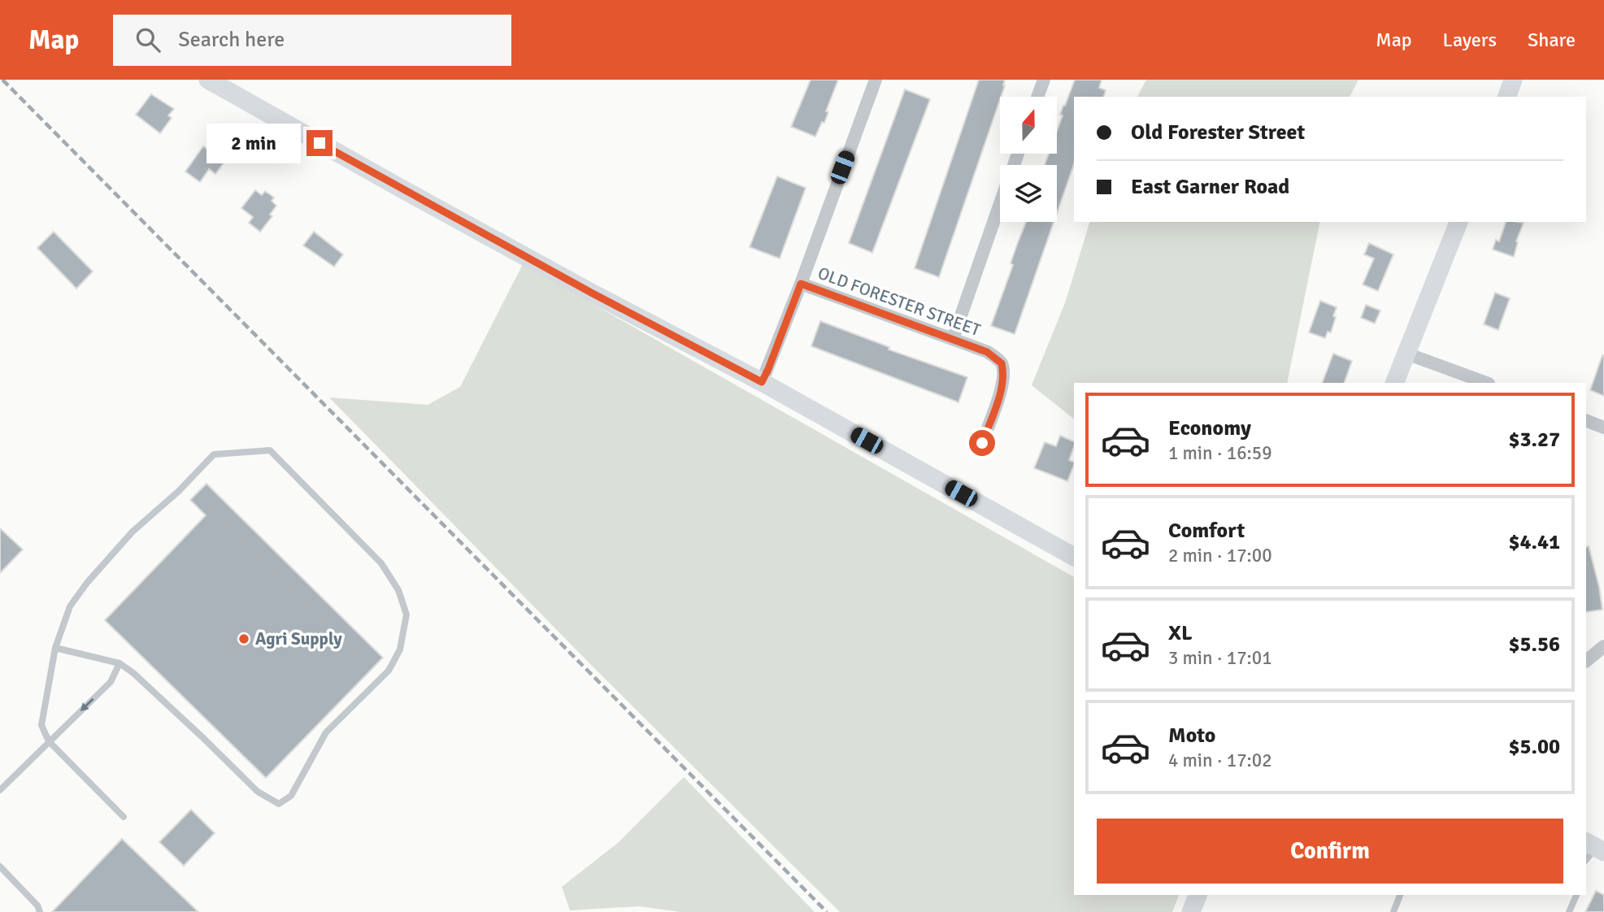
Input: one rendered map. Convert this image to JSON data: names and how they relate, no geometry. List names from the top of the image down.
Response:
{
  "streets": {
    "street": ["OLD FORESTER STREET"]
  },
  "places": ["Agri Supply"],
  "north": "top",
  "page": {
    "header": "Map",
    "search": "Search here",
    "nav": ["Map", "Layers", "Share"],
    "banner": ["Old Forester Street", "East Garner Road"],
    "bubble": "2 min",
    "list": [
      {
        "name": "Economy",
        "note": "1 min · 16:59",
        "value": "$3.27"
      },
      {
        "name": "Comfort",
        "note": "2 min · 17:00",
        "value": "$4.41"
      },
      {
        "name": "XL",
        "note": "3 min · 17:01",
        "value": "$5.56"
      },
      {
        "name": "Moto",
        "note": "4 min · 17:02",
        "value": "$5.00"
      }
    ],
    "buttons": "Confirm"
  }
}
